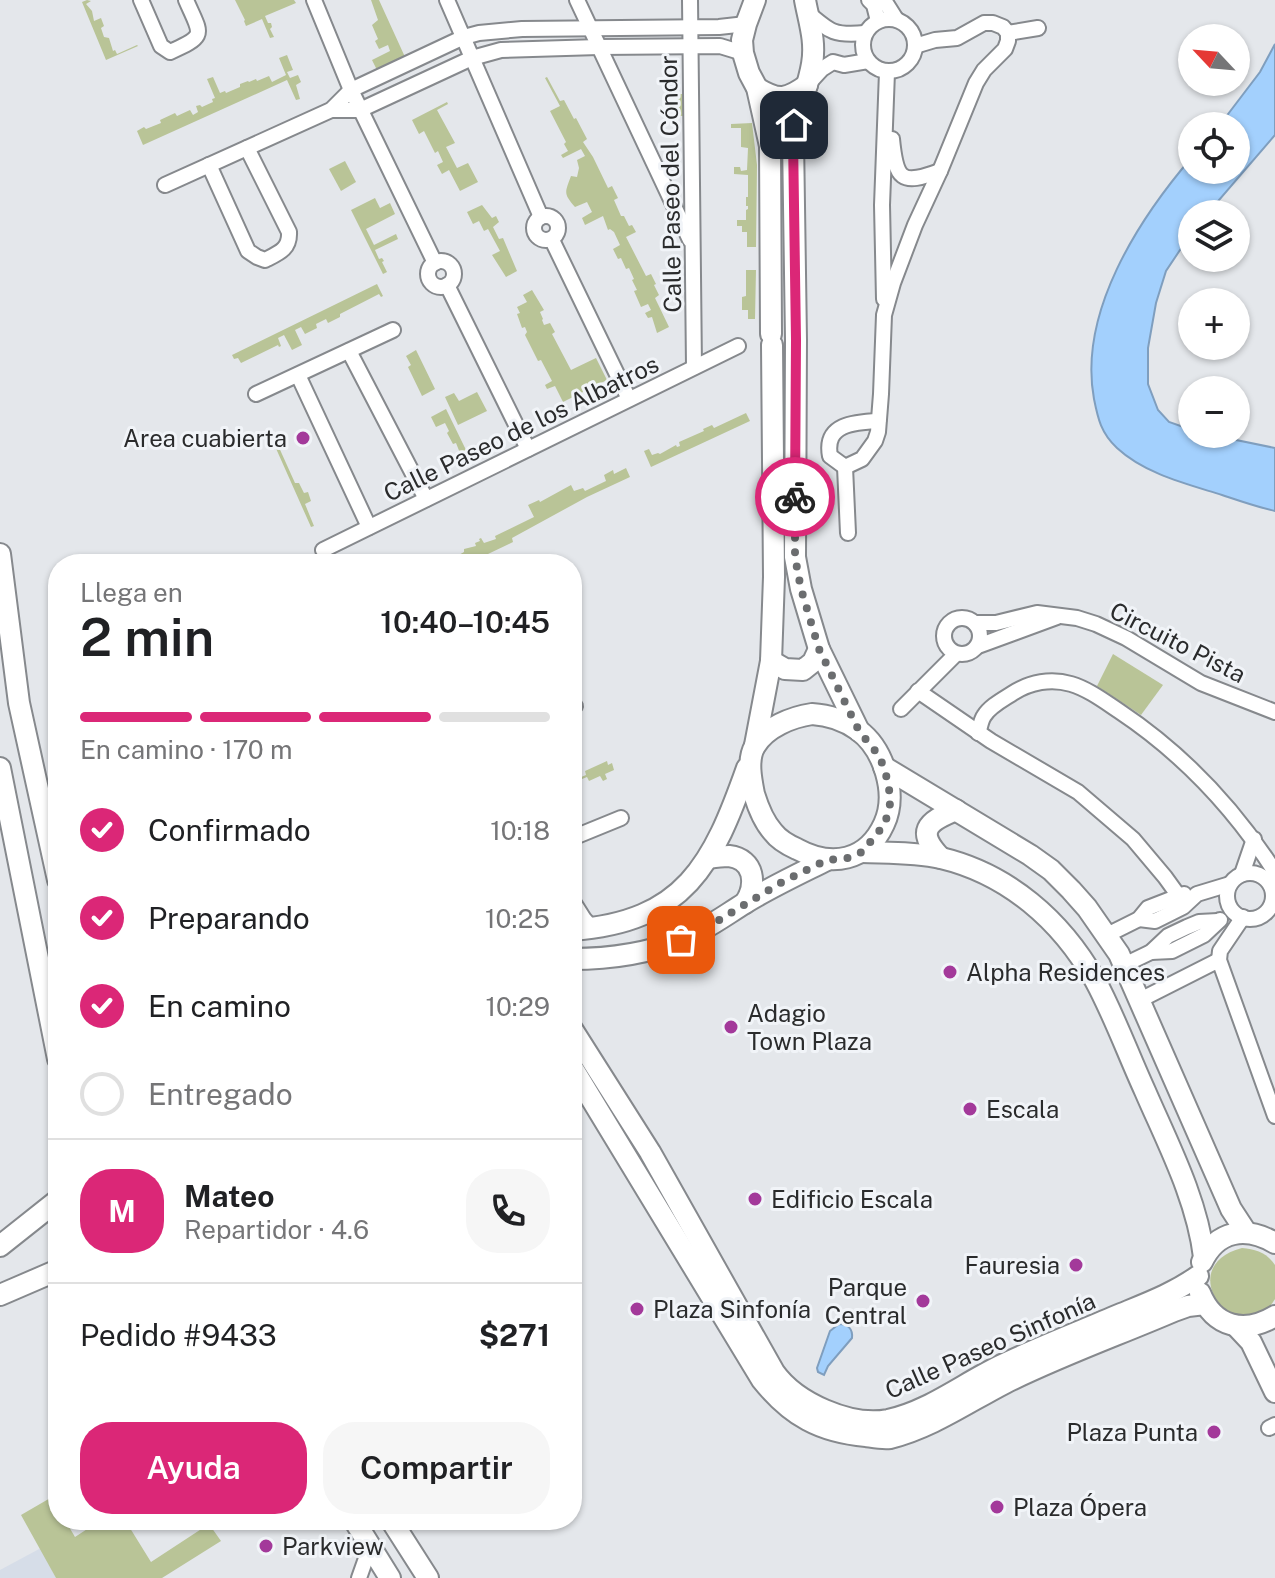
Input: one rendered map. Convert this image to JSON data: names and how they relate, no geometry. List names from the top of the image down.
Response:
{
  "streets": {
    "main road": ["Calle Paseo Sinfonía"],
    "street": ["Calle Paseo del Cóndor", "Calle Paseo de los Albatros", "Circuito Pista"]
  },
  "crossings": [
    ["Calle Paseo del Cóndor", "Calle Paseo de los Albatros"]
  ],
  "places": [
    "Area cuabierta",
    "Alpha Residences",
    "Adagio Town Plaza",
    "Escala",
    "Edificio Escala",
    "Fauresia",
    "Parque Central",
    "Plaza Sinfonía",
    "Plaza Punta",
    "Plaza Ópera",
    "Parkview"
  ],
  "north": "top left",
  "page": {
    "map_buttons": ["+", "−"],
    "heading": ["2 min", "Llega en", "10:40–10:45"],
    "panel": [
      "Mateo",
      "Repartidor · 4.6",
      "Pedido #9433",
      "$271"
    ],
    "bar": "En camino · 170 m",
    "list": [
      ["Confirmado", "10:18"],
      ["Preparando", "10:25"],
      ["En camino", "10:29"],
      "Entregado"
    ],
    "round": "M",
    "buttons": ["Ayuda", "Compartir"]
  }
}
